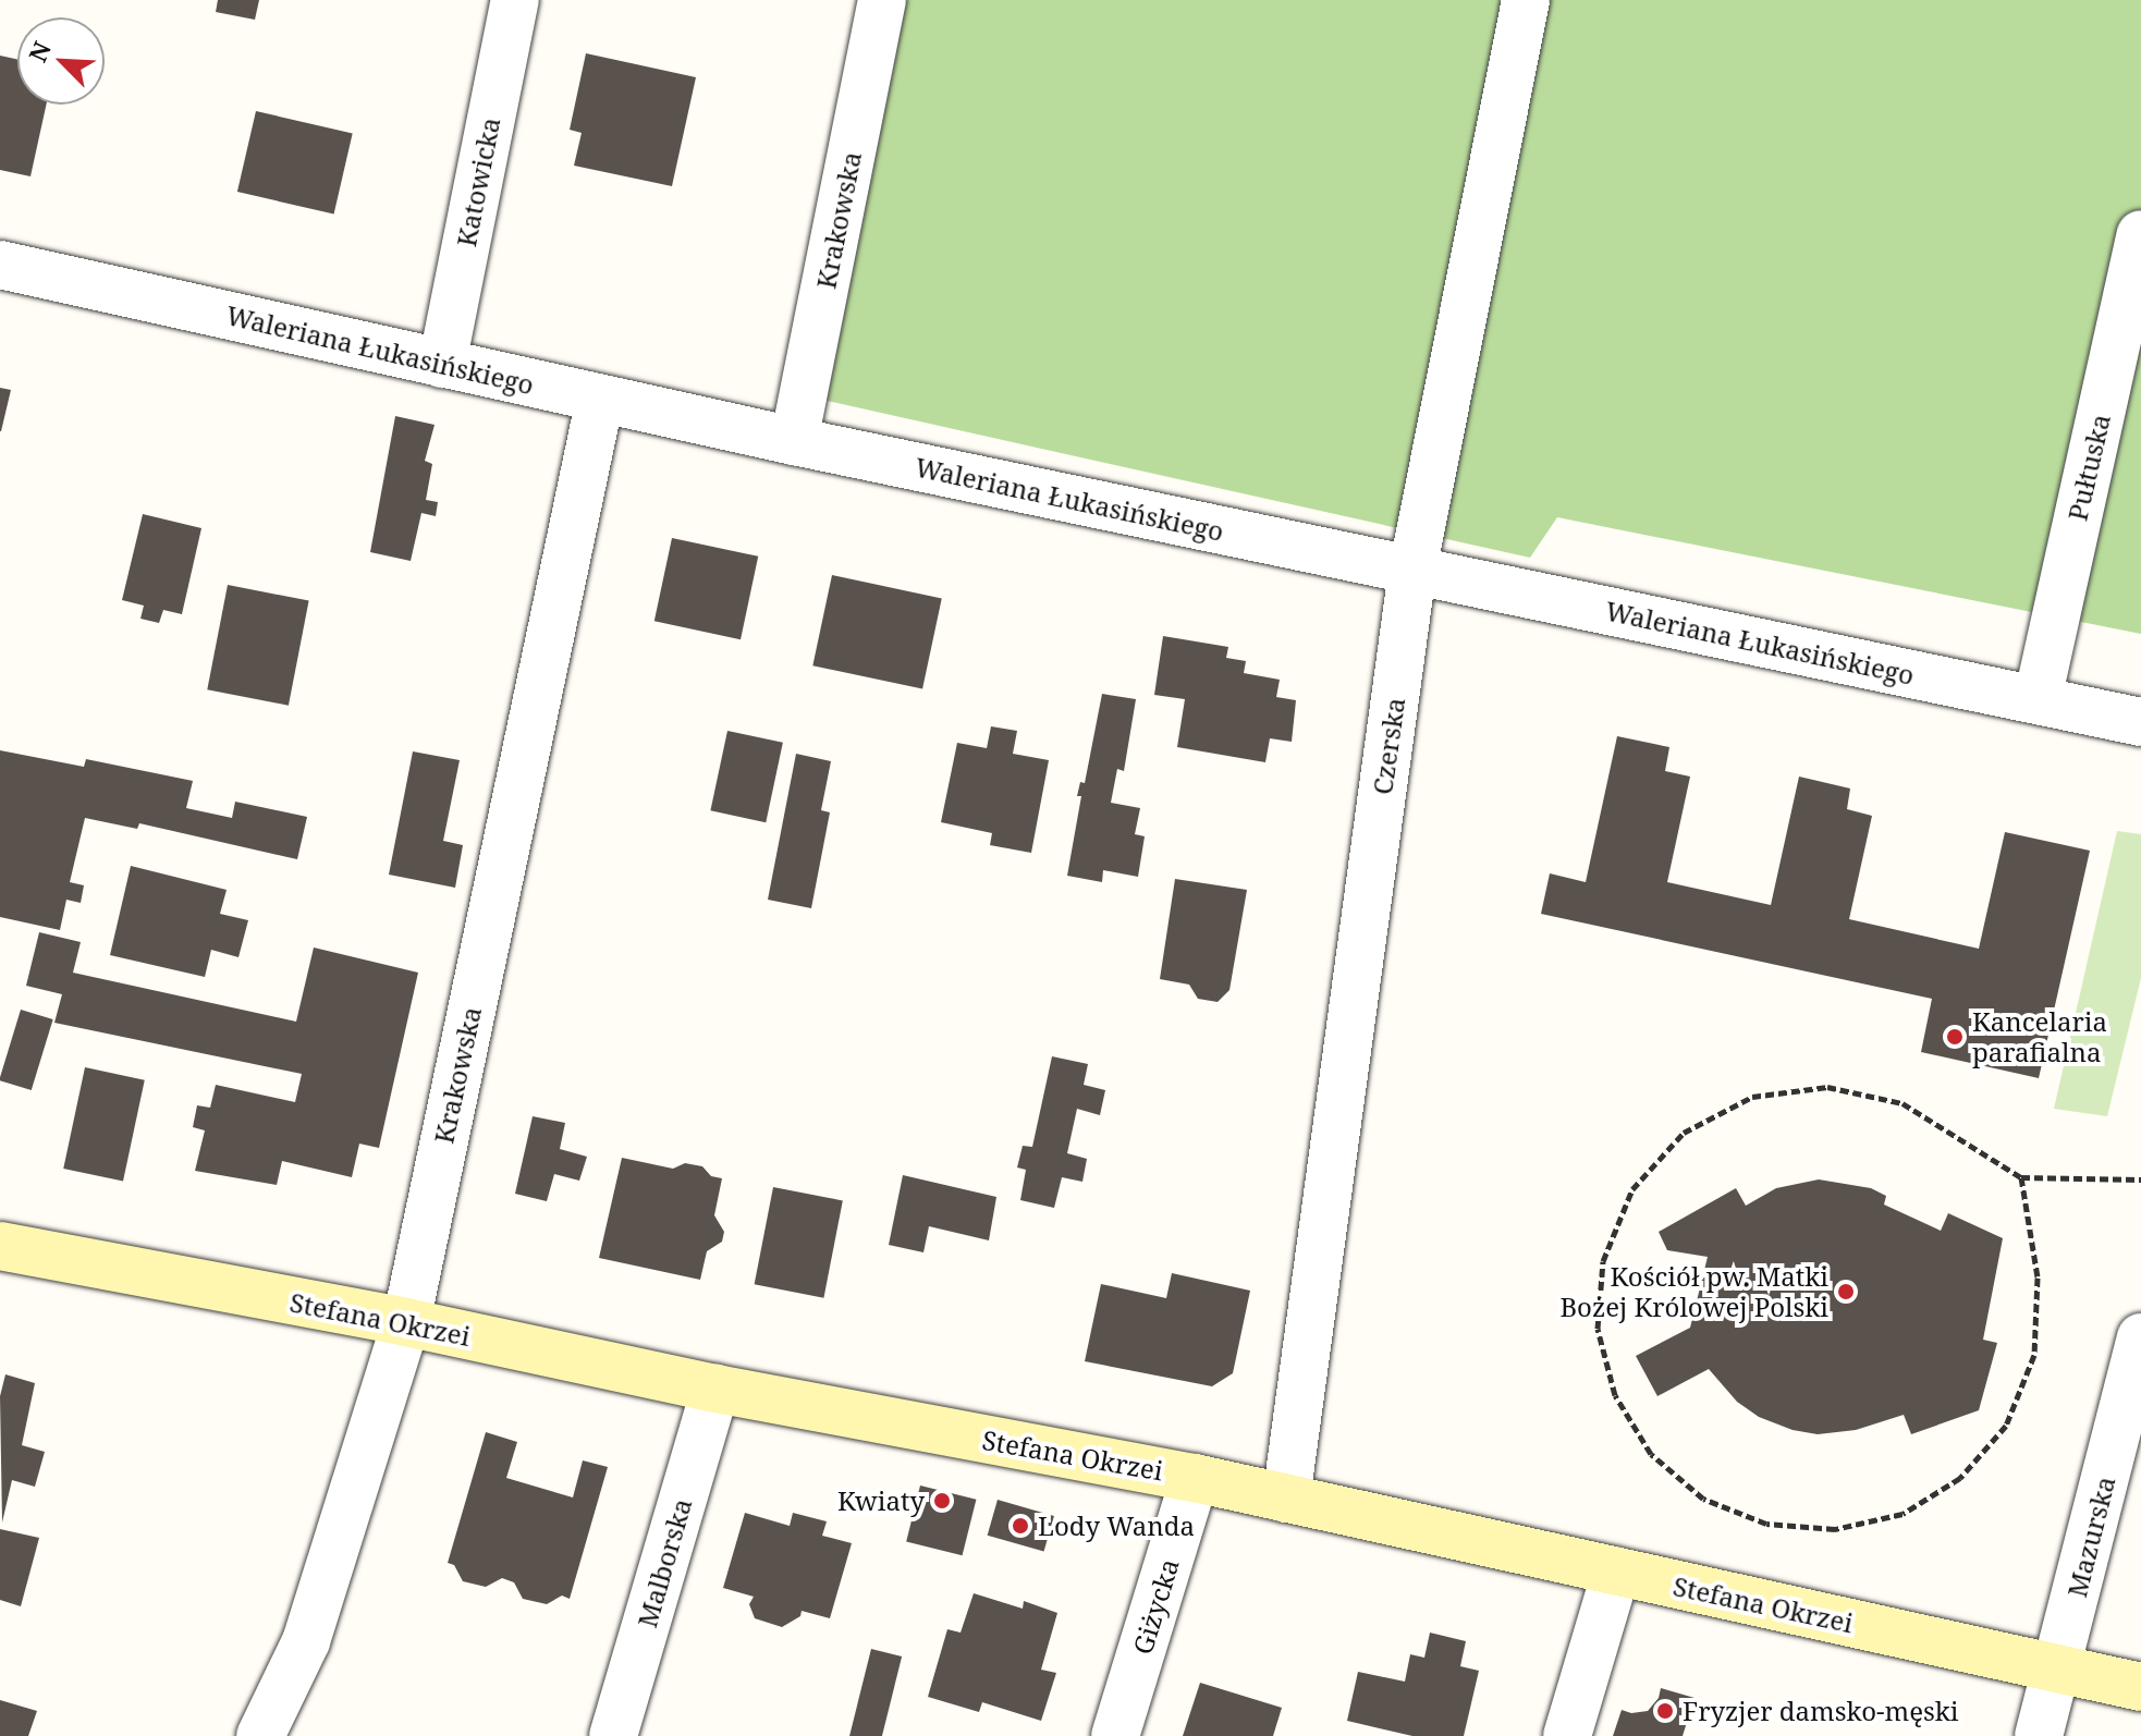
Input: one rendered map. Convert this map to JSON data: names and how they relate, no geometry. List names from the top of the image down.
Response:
{
  "streets": {
    "street": [
      "Katowicka",
      "Krakowska",
      "Waleriana Łukasińskiego",
      "Pułtuska",
      "Czerska",
      "Stefana Okrzei",
      "Mazurska",
      "Malborska",
      "Giżycka"
    ]
  },
  "crossings": [
    ["Katowicka", "Waleriana Łukasińskiego"],
    ["Krakowska", "Waleriana Łukasińskiego"],
    ["Krakowska", "Stefana Okrzei"],
    ["Waleriana Łukasińskiego", "Pułtuska"],
    ["Waleriana Łukasińskiego", "Czerska"],
    ["Czerska", "Stefana Okrzei"],
    ["Stefana Okrzei", "Mazurska"],
    ["Stefana Okrzei", "Malborska"],
    ["Stefana Okrzei", "Giżycka"]
  ],
  "places": [
    "Kancelaria parafialna",
    "Kościół pw. Matki Bożej Królowej Polski",
    "Kwiaty",
    "Lody Wanda",
    "Fryzjer damsko-męski"
  ],
  "north": "top left"
}
